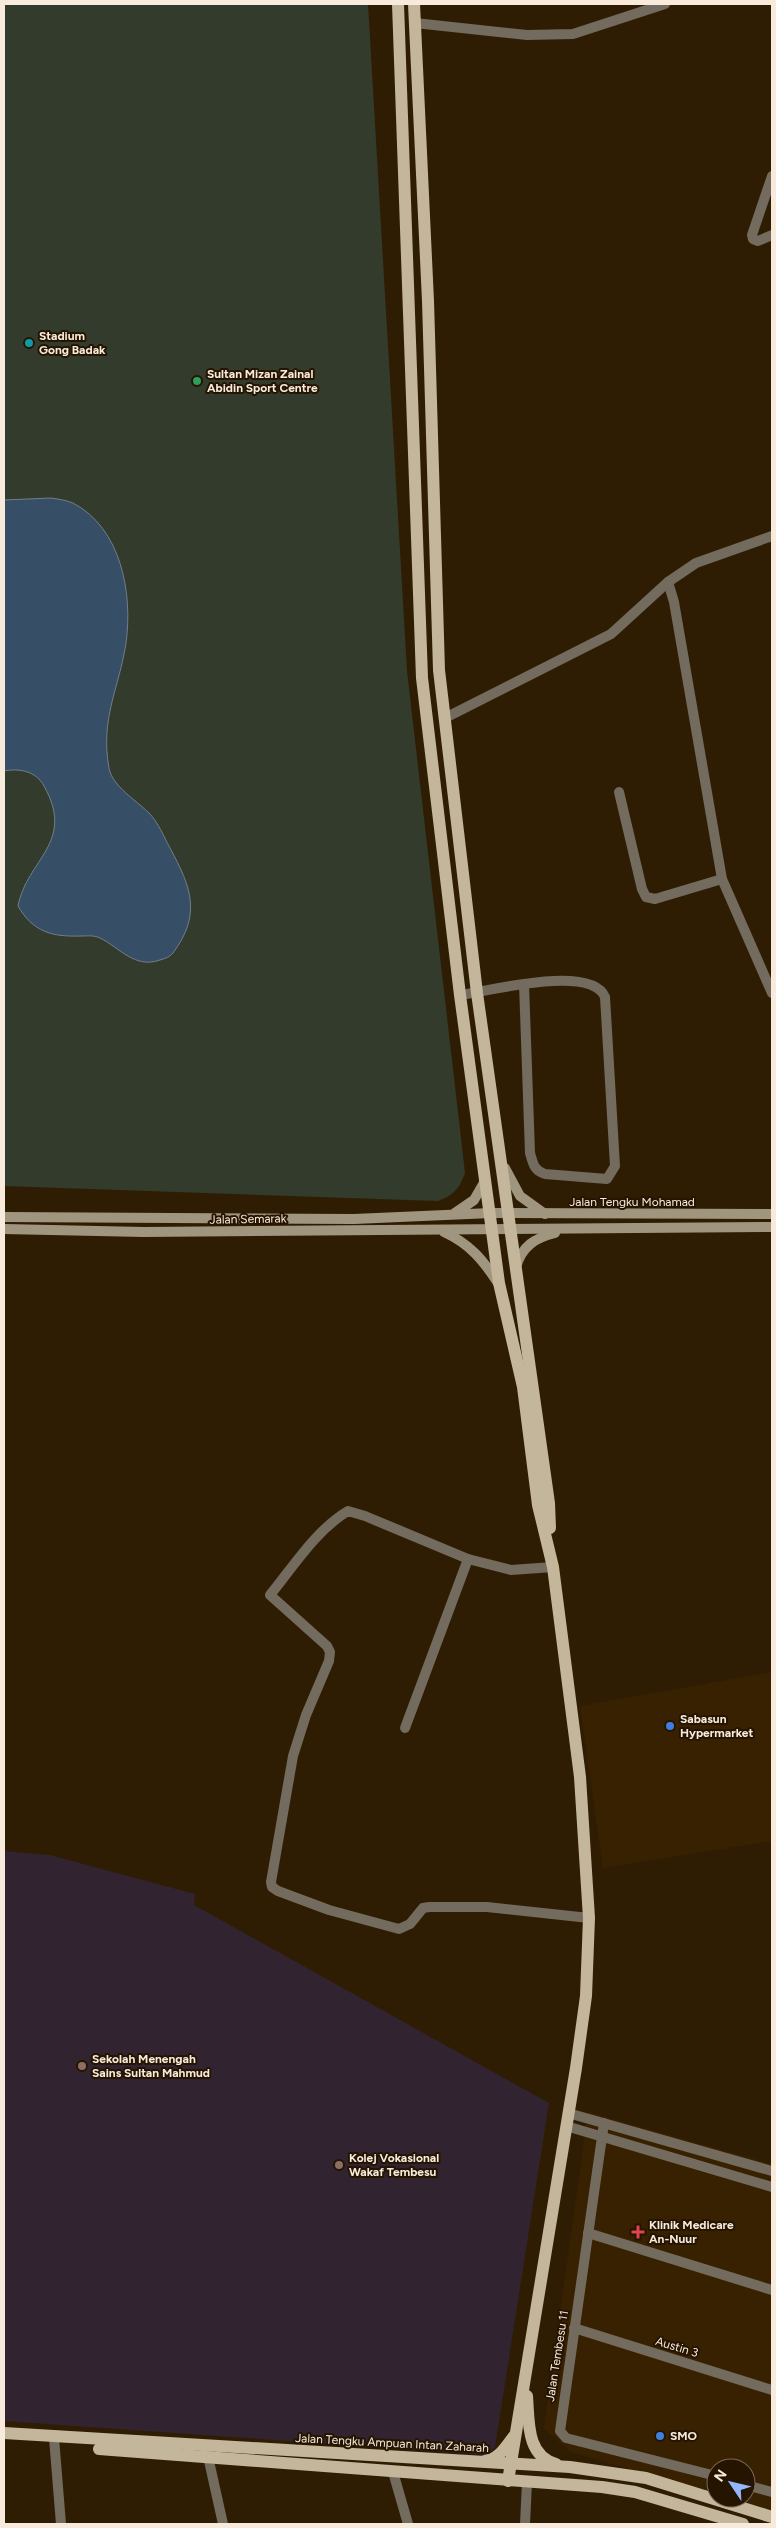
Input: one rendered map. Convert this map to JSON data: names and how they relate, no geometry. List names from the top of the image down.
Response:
{
  "streets": {
    "main road": ["Jalan Tengku Mohamad", "Jalan Semarak", "Jalan Tengku Ampuan Intan Zaharah"],
    "street": ["Austin 3", "Jalan Tembesu 11"]
  },
  "crossings": [
    ["Jalan Tengku Mohamad", "Jalan Semarak"],
    ["Austin 3", "Jalan Tembesu 11"]
  ],
  "places": {
    "other": [
      "Stadium Gong Badak",
      "Sultan Mizan Zainal Abidin Sport Centre",
      "Sabasun Hypermarket",
      "Sekolah Menengah Sains Sultan Mahmud",
      "Kolej Vokasional Wakaf Tembesu",
      "SMO"
    ],
    "health": ["Klinik Medicare An-Nuur"]
  },
  "north": "top left"
}
